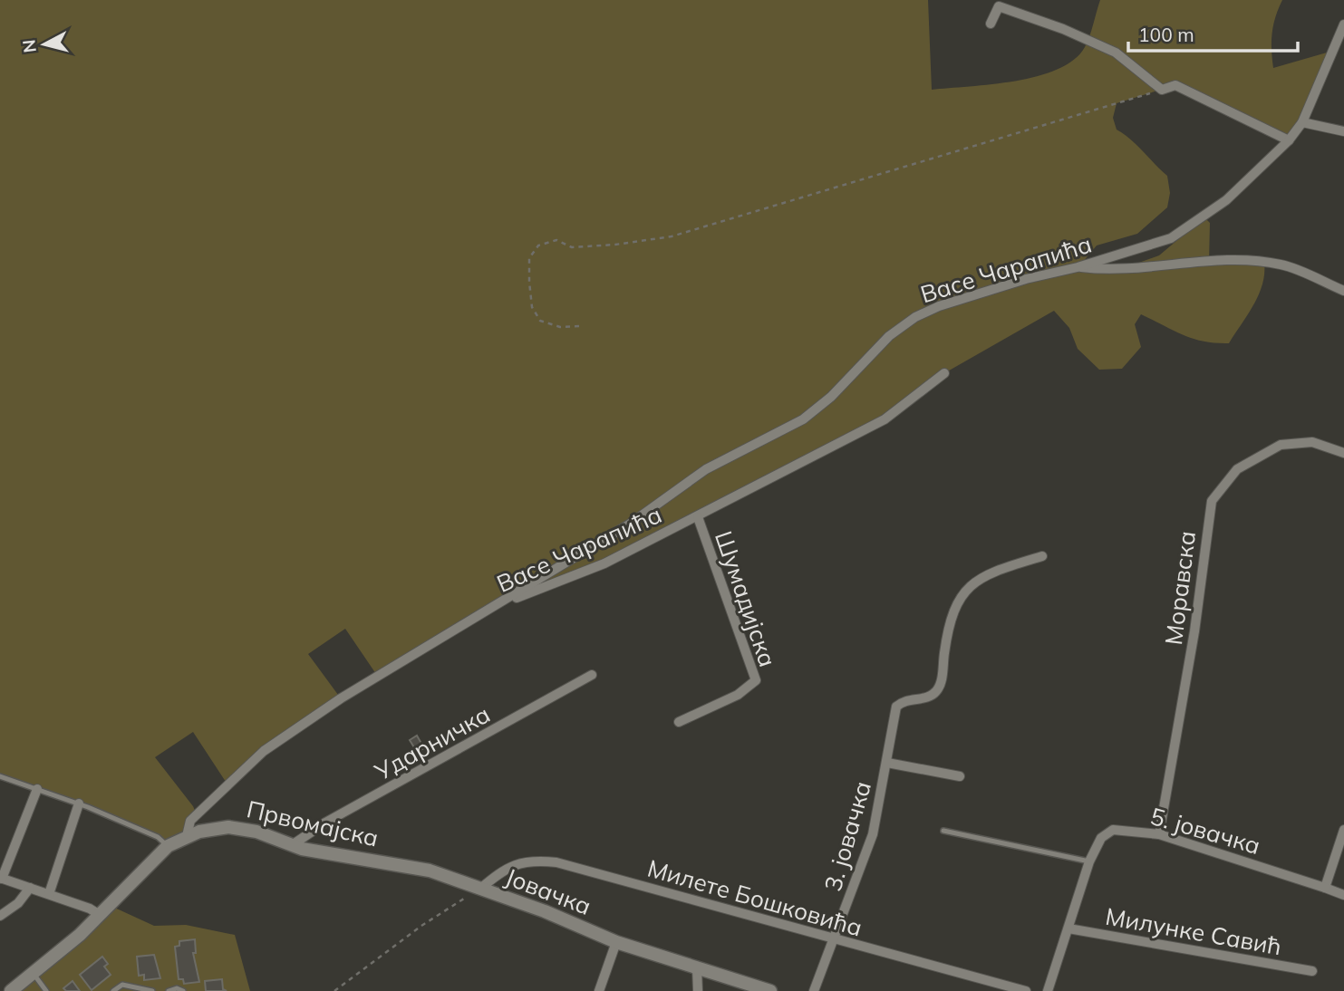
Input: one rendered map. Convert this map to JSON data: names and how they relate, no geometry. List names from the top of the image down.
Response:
{
  "streets": {
    "main road": ["Првомајска", "Јовачка"],
    "street": [
      "Васе Чарапића",
      "Моравска",
      "Шумадијска",
      "Ударничка",
      "5. јовачка",
      "3. јовачка",
      "Милете Бошковића",
      "Милунке Савић"
    ]
  },
  "crossings": [
    ["Васе Чарапића", "Шумадијска"],
    ["Моравска", "5. јовачка"],
    ["Ударничка", "Првомајска"],
    ["Првомајска", "Јовачка"],
    ["Првомајска", "Милете Бошковића"],
    ["5. јовачка", "Милунке Савић"],
    ["3. јовачка", "Милете Бошковића"],
    ["Јовачка", "Милете Бошковића"]
  ],
  "scale_bar": "100 m",
  "north": "left"
}
